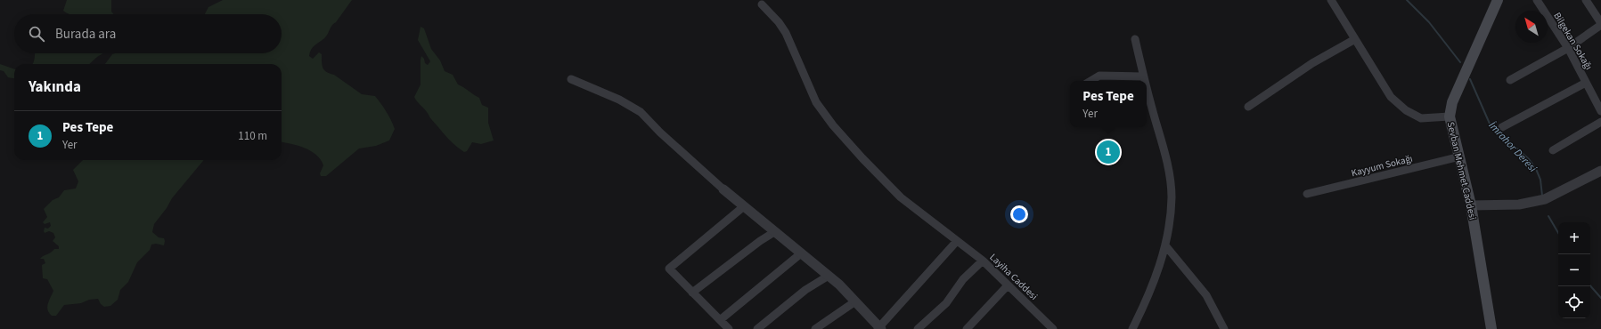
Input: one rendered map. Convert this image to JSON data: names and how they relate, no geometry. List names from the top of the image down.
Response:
{
  "streets": {
    "main road": ["Sevban Mehmet Caddesi"],
    "street": ["Bilgekan Sokağı", "Kayyum Sokağı", "Layiha Caddesi"]
  },
  "crossings": [
    ["Kayyum Sokağı", "Sevban Mehmet Caddesi"]
  ],
  "water": ["İmrahor Deresi"],
  "north": "top left",
  "page": {
    "search": "Burada ara",
    "heading": "Yakında",
    "popup": ["Pes Tepe", "Yer"],
    "list": [
      {
        "mark": "1",
        "name": "Pes Tepe",
        "note": "Yer",
        "value": "110 m"
      }
    ],
    "pins": "1",
    "map_buttons": ["+", "−"]
  }
}
